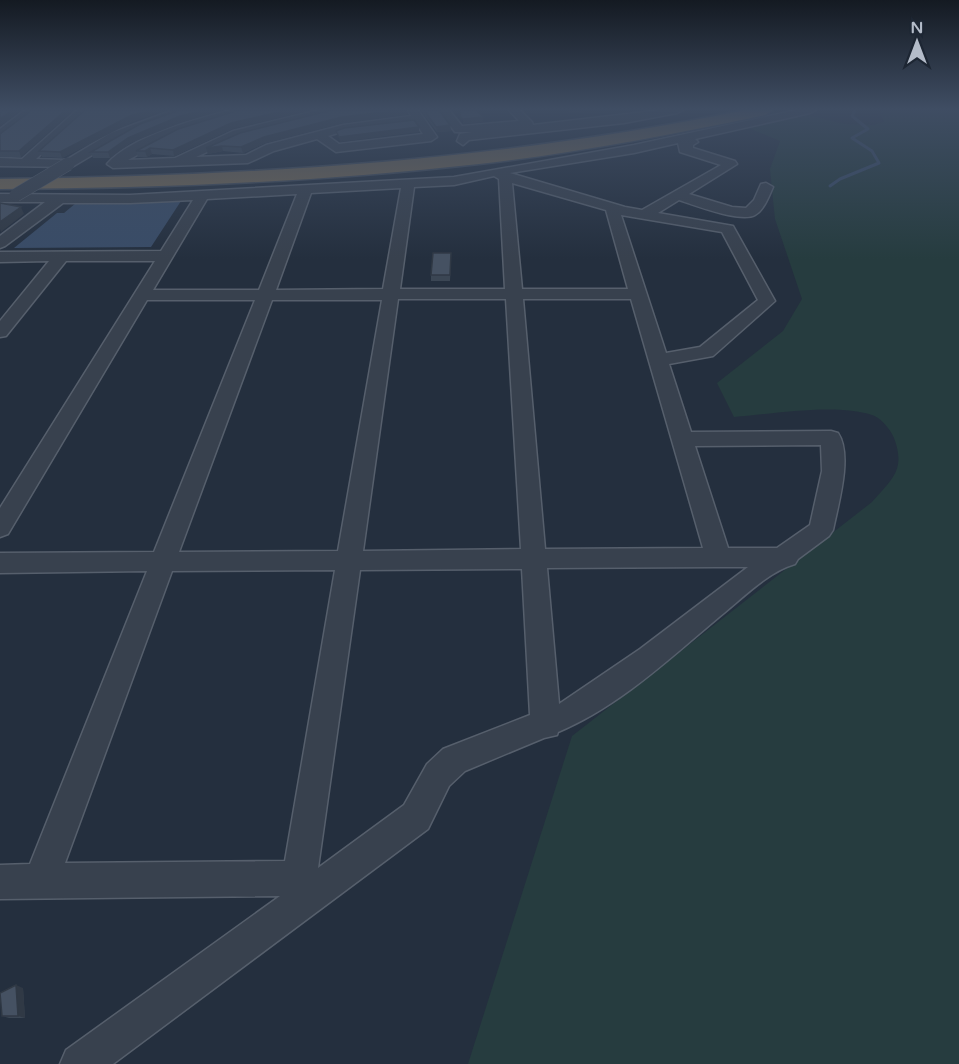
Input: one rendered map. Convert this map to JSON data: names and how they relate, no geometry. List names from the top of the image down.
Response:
{
  "north": "top"
}
